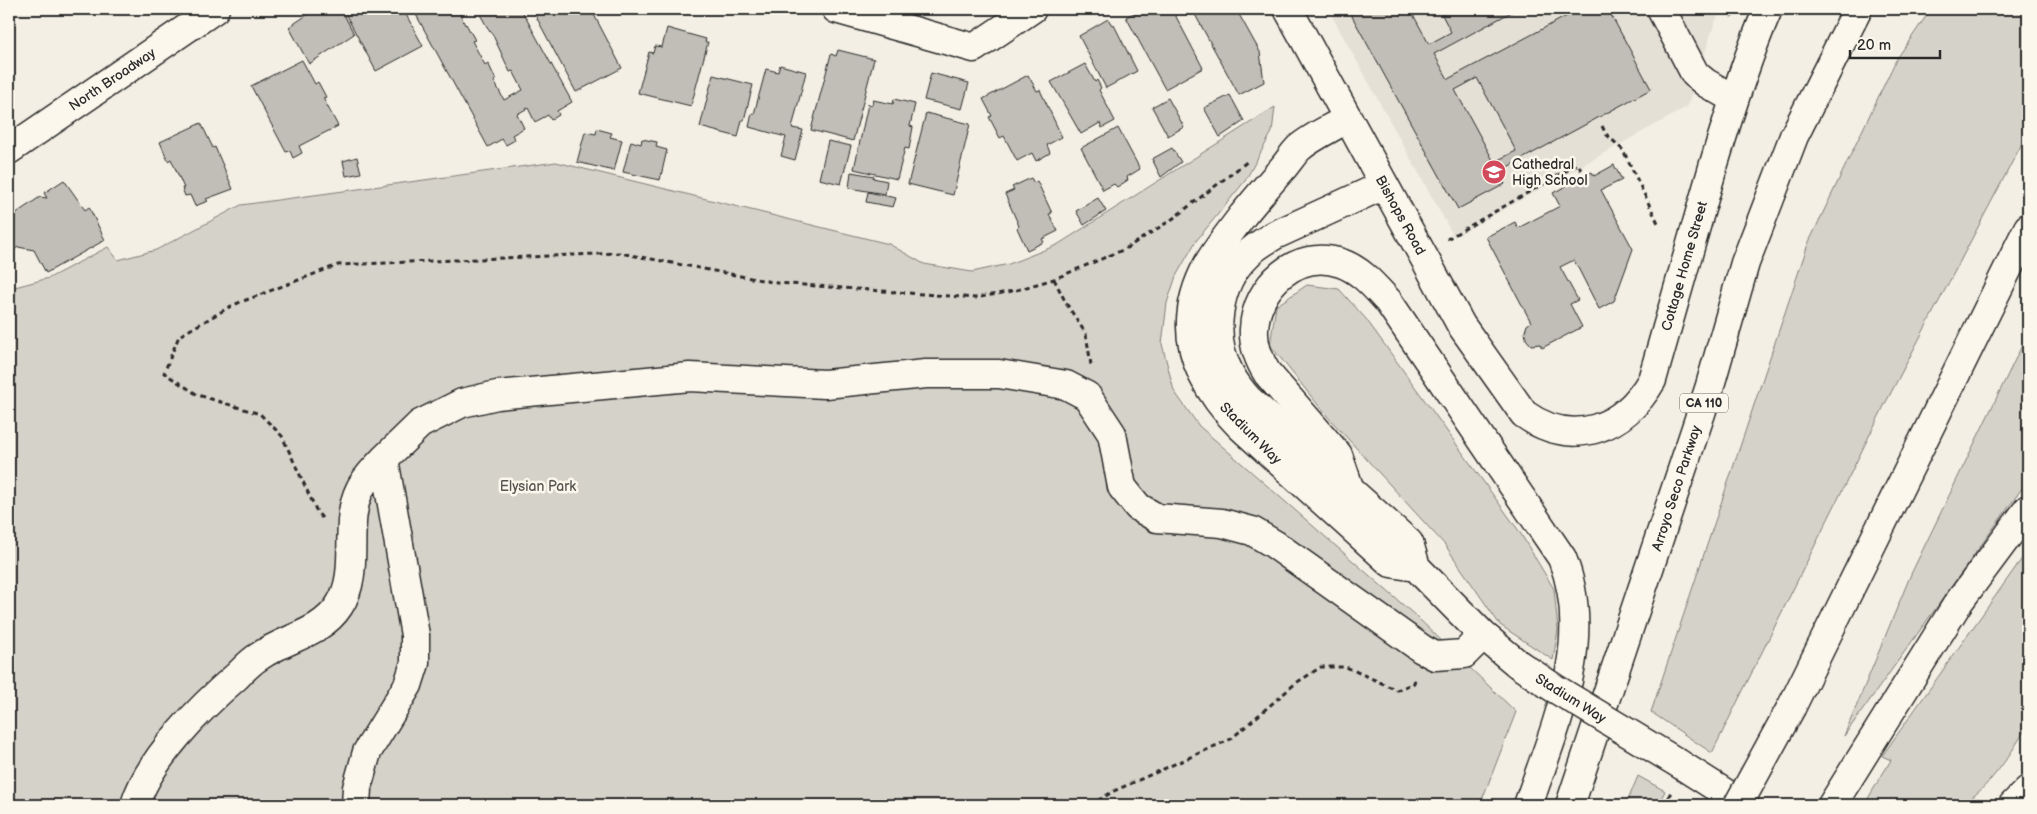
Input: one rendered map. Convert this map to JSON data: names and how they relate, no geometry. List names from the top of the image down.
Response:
{
  "streets": {
    "main road": [
      "North Broadway",
      "Bishops Road",
      "Cottage Home Street",
      "CA 110",
      "Stadium Way",
      "Arroyo Seco Parkway"
    ]
  },
  "crossings": [
    ["Bishops Road", "Cottage Home Street"],
    ["Bishops Road", "Stadium Way"]
  ],
  "parks": ["Elysian Park"],
  "places": {
    "school or university": ["Cathedral High School"]
  },
  "scale_bar": "20 m"
}
